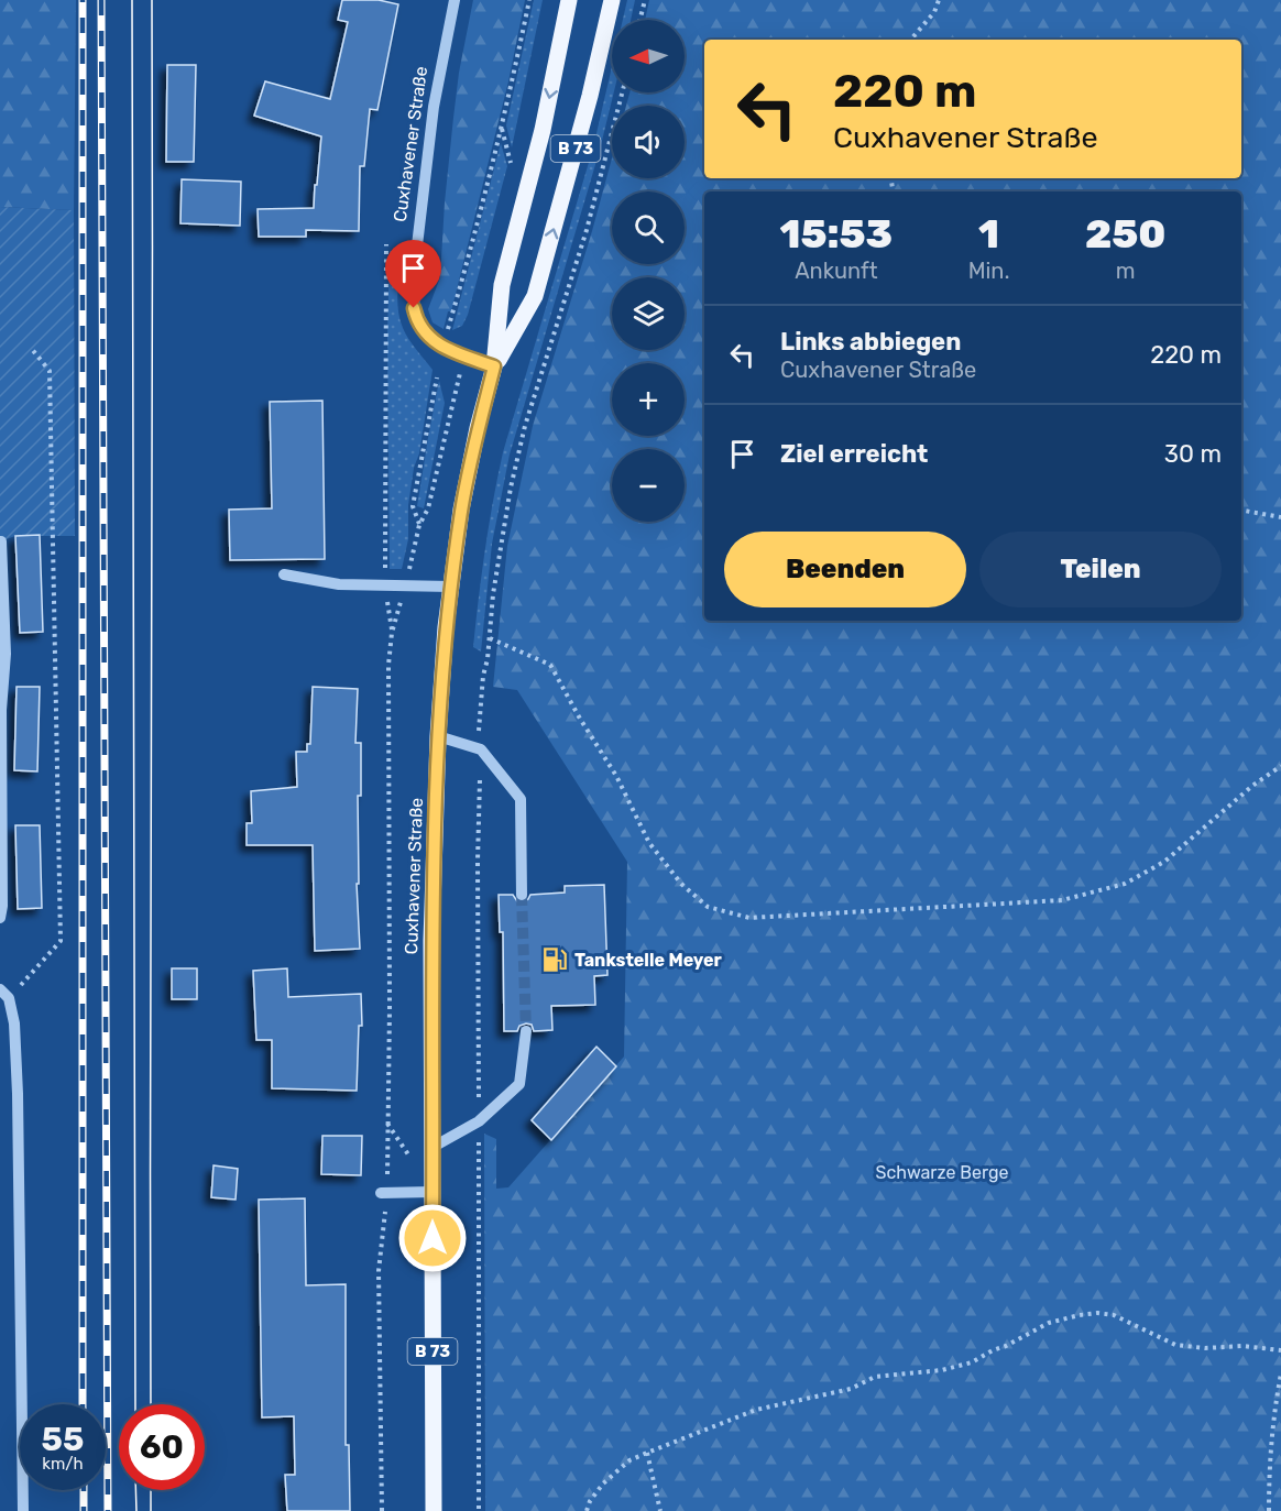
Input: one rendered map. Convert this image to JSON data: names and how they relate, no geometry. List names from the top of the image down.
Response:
{
  "streets": {
    "main road": ["Cuxhavener Straße", "B 73"]
  },
  "parks": ["Schwarze Berge"],
  "places": {
    "fuel station": ["Tankstelle Meyer"]
  },
  "north": "left",
  "page": {
    "map_buttons": ["+", "−"],
    "turn": ["220 m", "Cuxhavener Straße"],
    "eta": [
      "15:53",
      "Ankunft",
      "1",
      "Min.",
      "250",
      "m"
    ],
    "list": [
      {
        "name": "Links abbiegen",
        "note": "Cuxhavener Straße",
        "value": "220 m"
      },
      {
        "name": "Ziel erreicht",
        "value": "30 m"
      }
    ],
    "buttons": ["Beenden", "Teilen"],
    "speed": "55 km/h",
    "limit": "60"
  }
}
